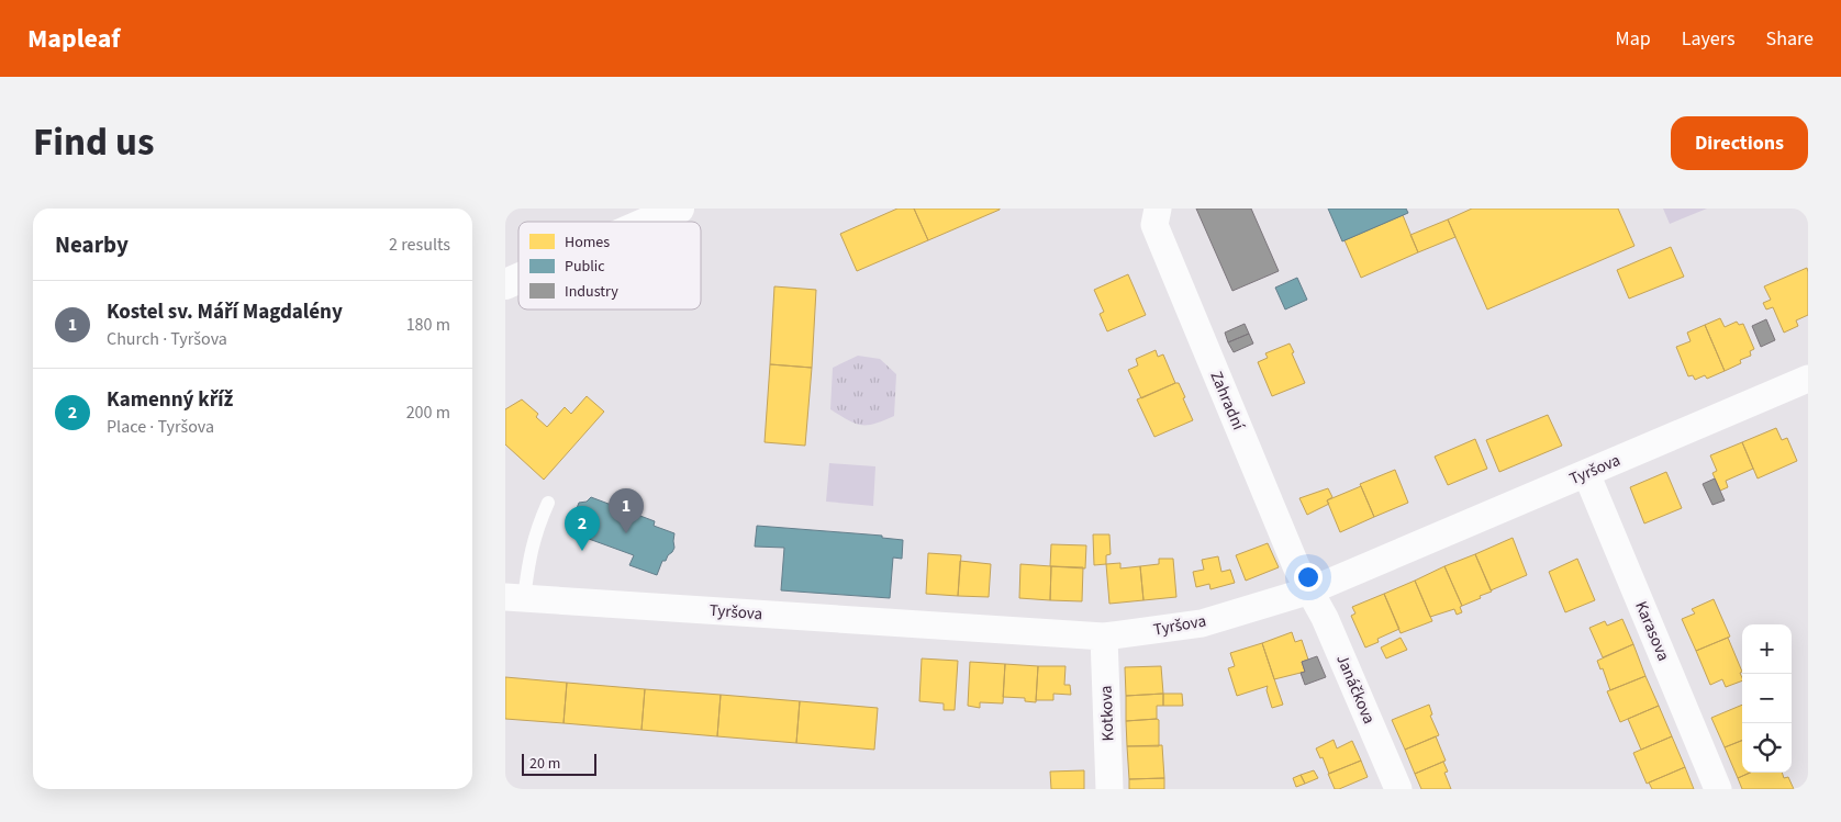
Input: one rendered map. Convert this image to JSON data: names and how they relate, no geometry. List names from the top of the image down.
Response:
{
  "streets": {
    "street": [
      "Zahradní",
      "Tyršova",
      "Karasova",
      "Janáčkova",
      "Kotkova"
    ]
  },
  "crossings": [
    ["Zahradní", "Tyršova"],
    ["Zahradní", "Janáčkova"],
    ["Tyršova", "Karasova"],
    ["Tyršova", "Janáčkova"],
    ["Tyršova", "Kotkova"]
  ],
  "legend": ["Homes", "Public", "Industry"],
  "scale_bar": "20 m",
  "page": {
    "header": "Mapleaf",
    "nav": ["Map", "Layers", "Share"],
    "title": "Find us",
    "buttons": "Directions",
    "heading": ["Nearby", "2 results"],
    "list": [
      {
        "mark": "1",
        "name": "Kostel sv. Máří Magdalény",
        "note": "Church · Tyršova",
        "value": "180 m"
      },
      {
        "mark": "2",
        "name": "Kamenný kříž",
        "note": "Place · Tyršova",
        "value": "200 m"
      }
    ],
    "pins": ["1", "2"],
    "map_buttons": ["+", "−"],
    "scale": "20 m"
  }
}
